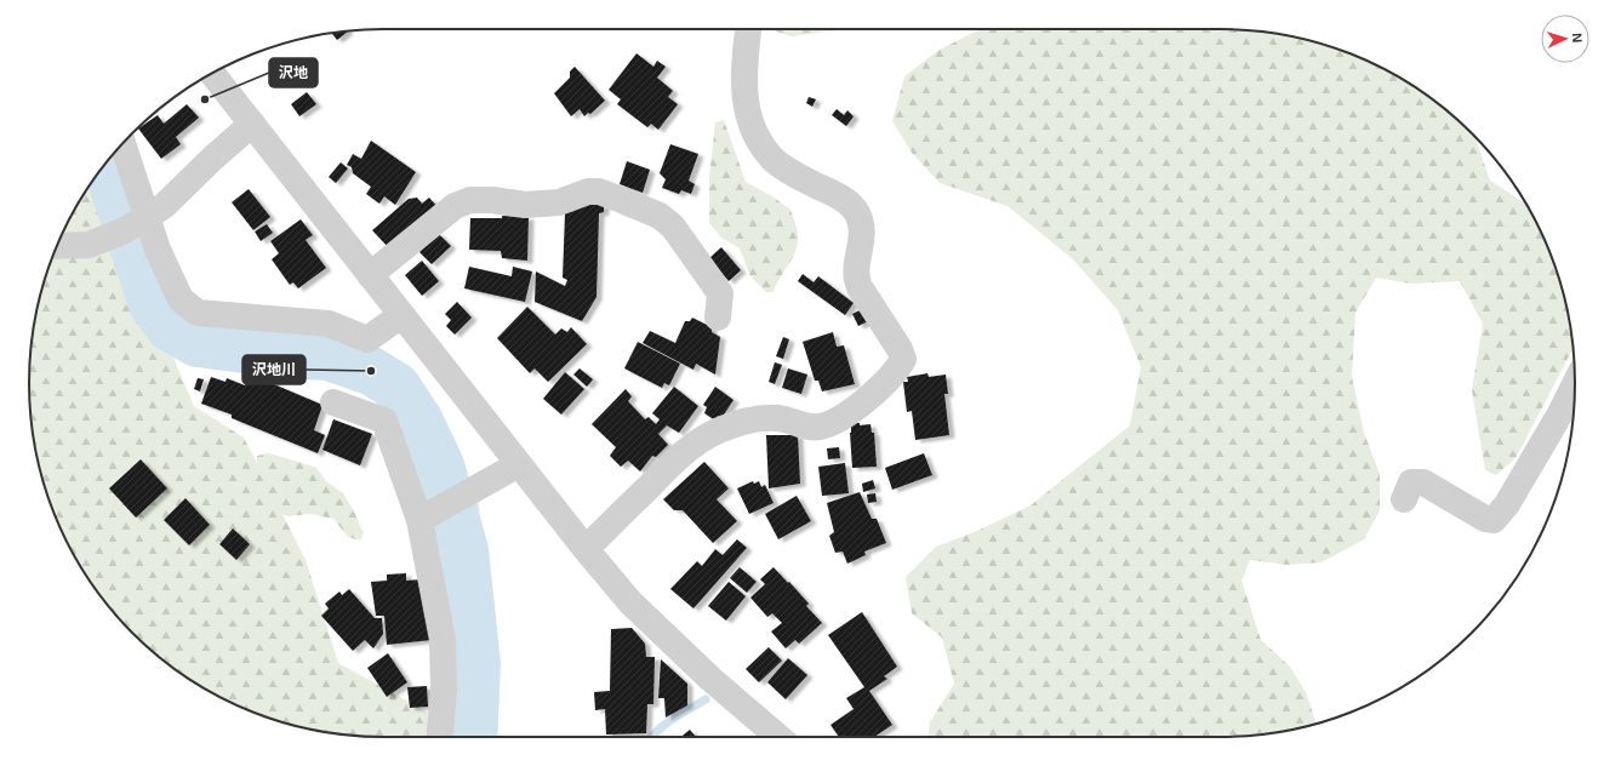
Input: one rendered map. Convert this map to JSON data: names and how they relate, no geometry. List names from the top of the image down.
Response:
{
  "places": ["沢地", "沢地川"],
  "north": "right"
}
